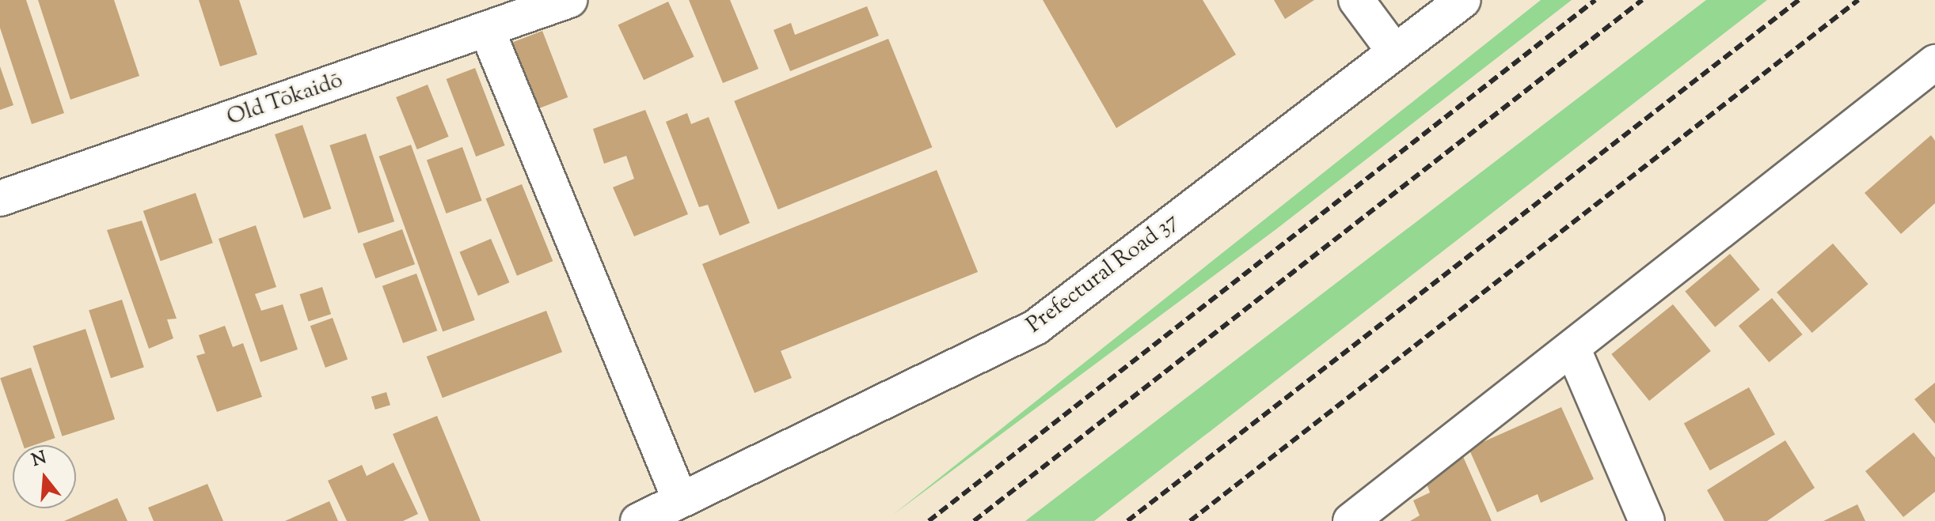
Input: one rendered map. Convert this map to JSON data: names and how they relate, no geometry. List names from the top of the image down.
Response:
{
  "streets": {
    "street": ["Old Tōkaidō", "Prefectural Road 37"]
  },
  "north": "top"
}
